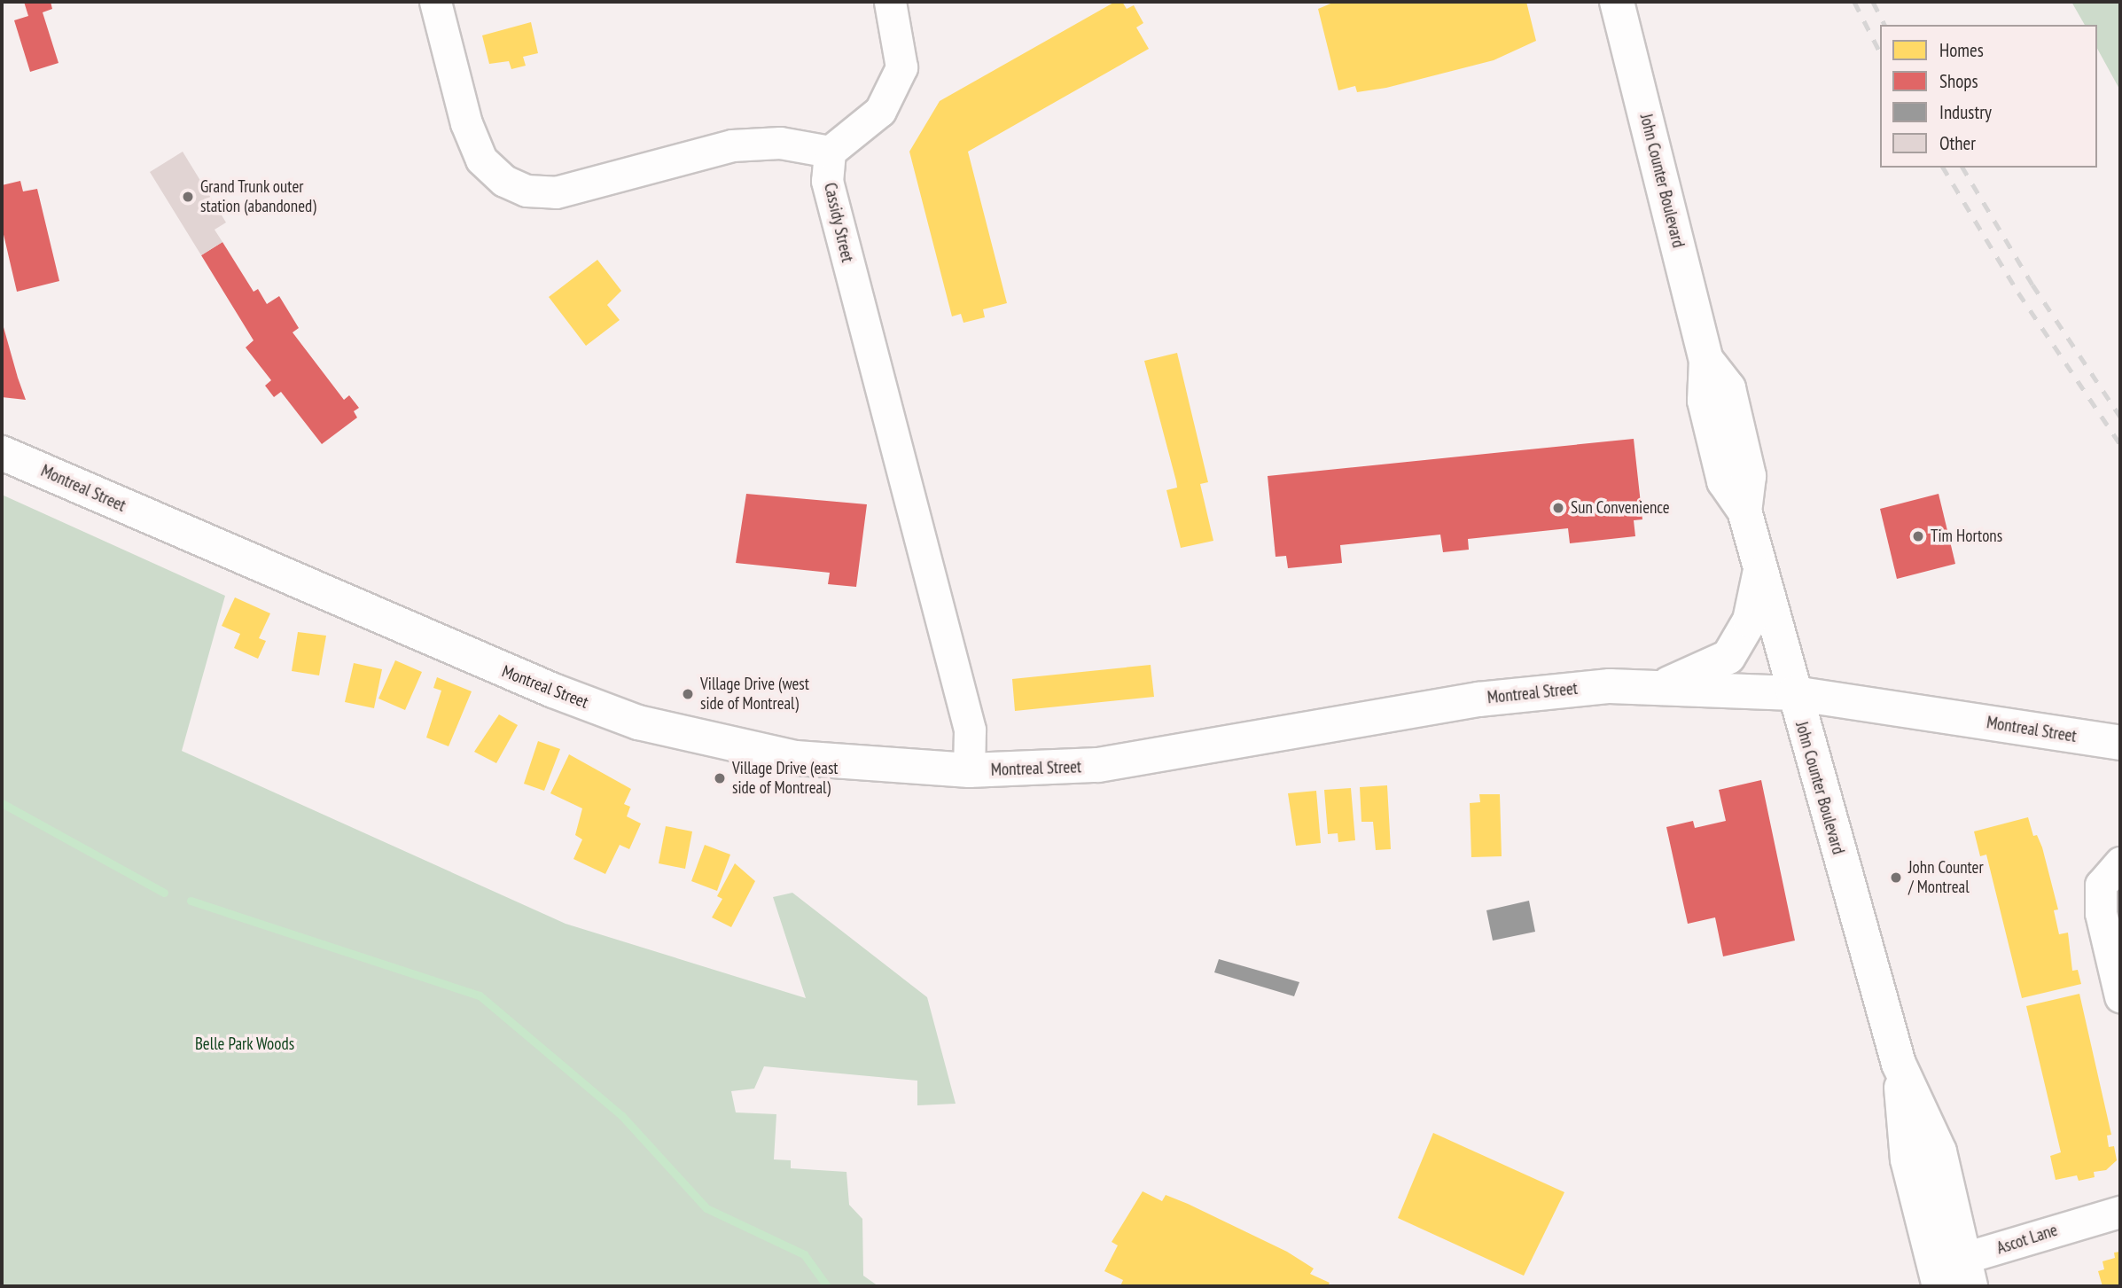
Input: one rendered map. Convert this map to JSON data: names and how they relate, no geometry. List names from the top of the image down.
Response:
{
  "streets": {
    "main road": ["John Counter Boulevard", "Montreal Street"],
    "street": ["Cassidy Street", "Ascot Lane"]
  },
  "crossings": [
    ["John Counter Boulevard", "Montreal Street"],
    ["John Counter Boulevard", "Ascot Lane"],
    ["Cassidy Street", "Montreal Street"]
  ],
  "parks": ["Belle Park Woods"],
  "places": [
    "Grand Trunk outer station (abandoned)",
    "Sun Convenience",
    "Tim Hortons",
    "Village Drive (west side of Montreal)",
    "Village Drive (east side of Montreal)",
    "John Counter / Montreal"
  ],
  "legend": [
    "Homes",
    "Shops",
    "Industry",
    "Other"
  ]
}
